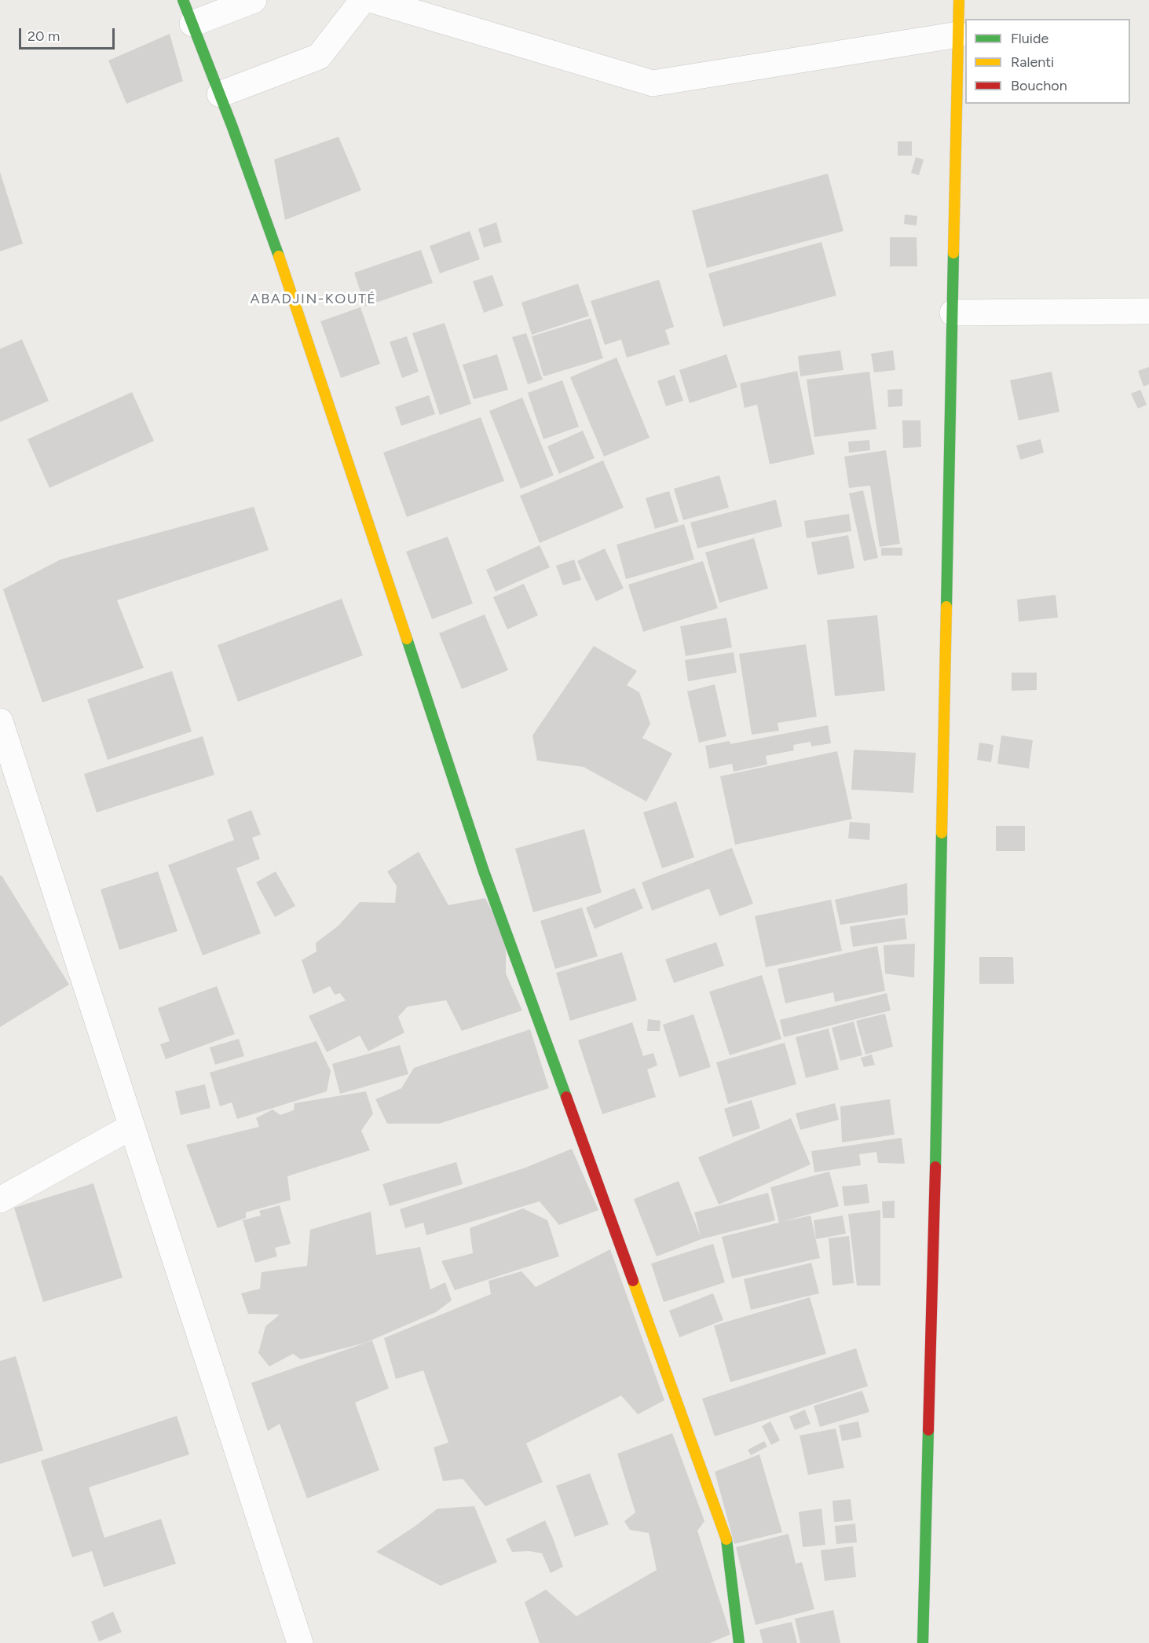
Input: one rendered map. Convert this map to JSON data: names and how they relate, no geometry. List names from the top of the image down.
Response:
{
  "districts": ["ABADJIN-KOUTÉ"],
  "legend": ["Fluide", "Ralenti", "Bouchon"],
  "scale_bar": "20 m"
}
